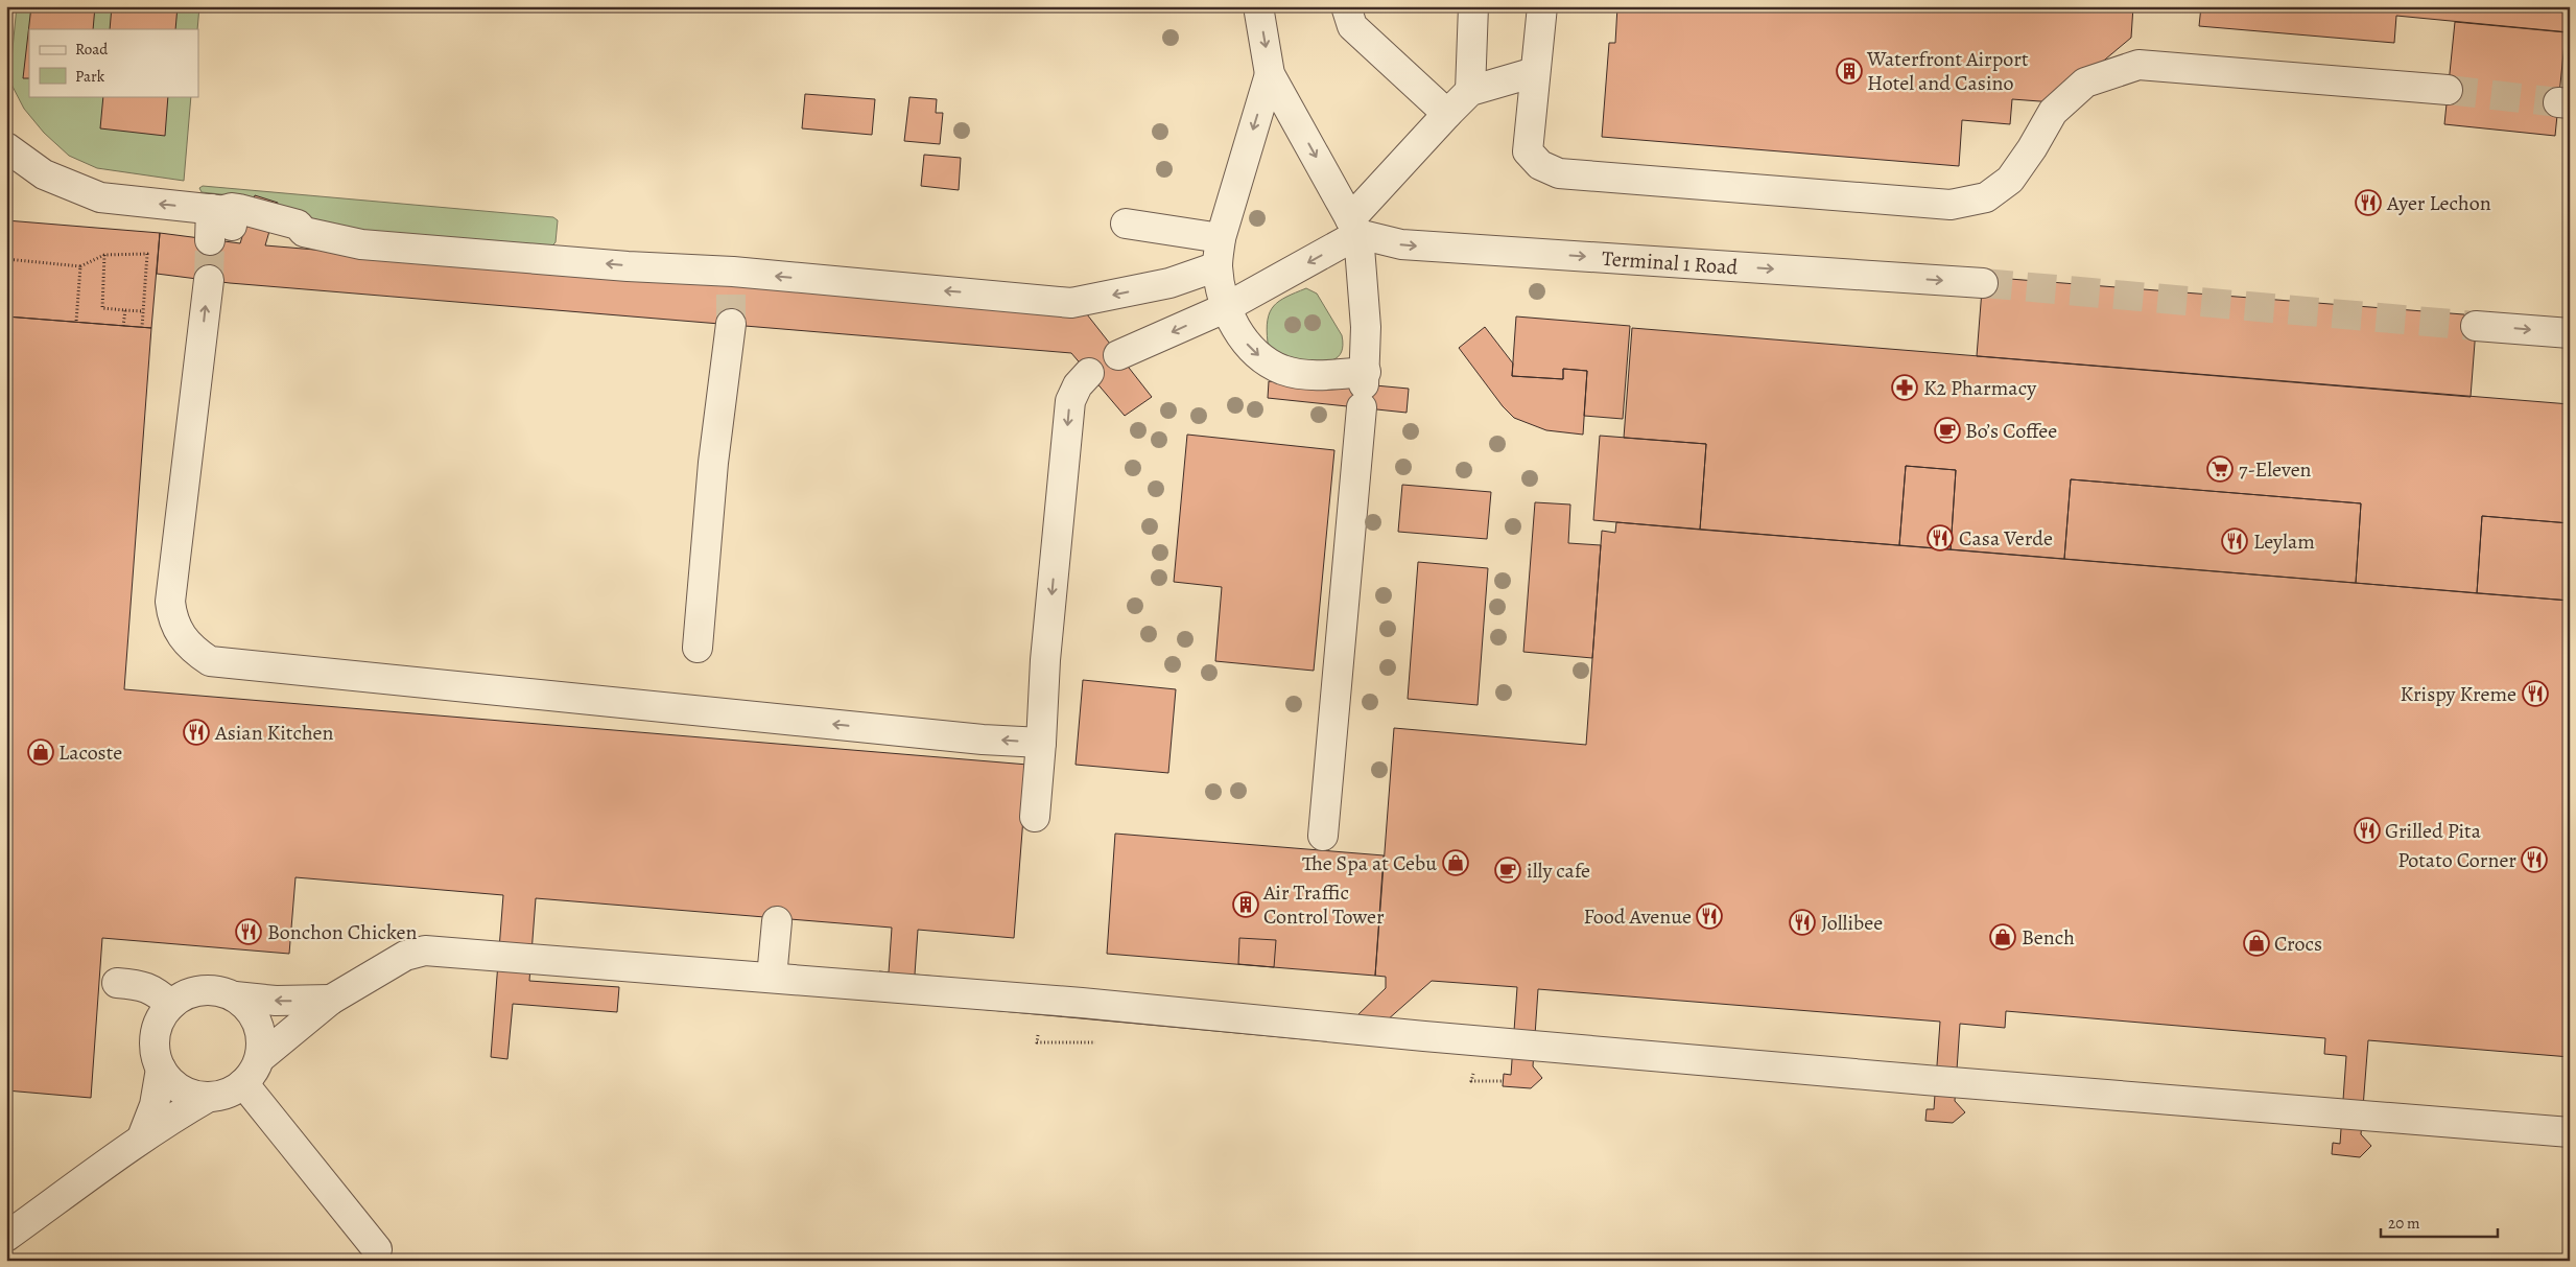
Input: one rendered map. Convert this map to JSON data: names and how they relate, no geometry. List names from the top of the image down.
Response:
{
  "streets": {
    "street": ["Terminal 1 Road"]
  },
  "one_way": ["Terminal 1 Road"],
  "places": {
    "building": ["Waterfront Airport Hotel and Casino", "Air Traffic Control Tower"],
    "restaurant": [
      "Ayer Lechon",
      "Casa Verde",
      "Leylam",
      "Krispy Kreme",
      "Asian Kitchen",
      "Grilled Pita",
      "Potato Corner",
      "Food Avenue",
      "Jollibee",
      "Bonchon Chicken"
    ],
    "pharmacy": ["K2 Pharmacy"],
    "cafe": ["Bo’s Coffee", "illy cafe"],
    "supermarket": ["7-Eleven"],
    "shop": [
      "Lacoste",
      "The Spa at Cebu",
      "Bench",
      "Crocs"
    ]
  },
  "legend": ["Road", "Park"],
  "scale_bar": "20 m"
}
